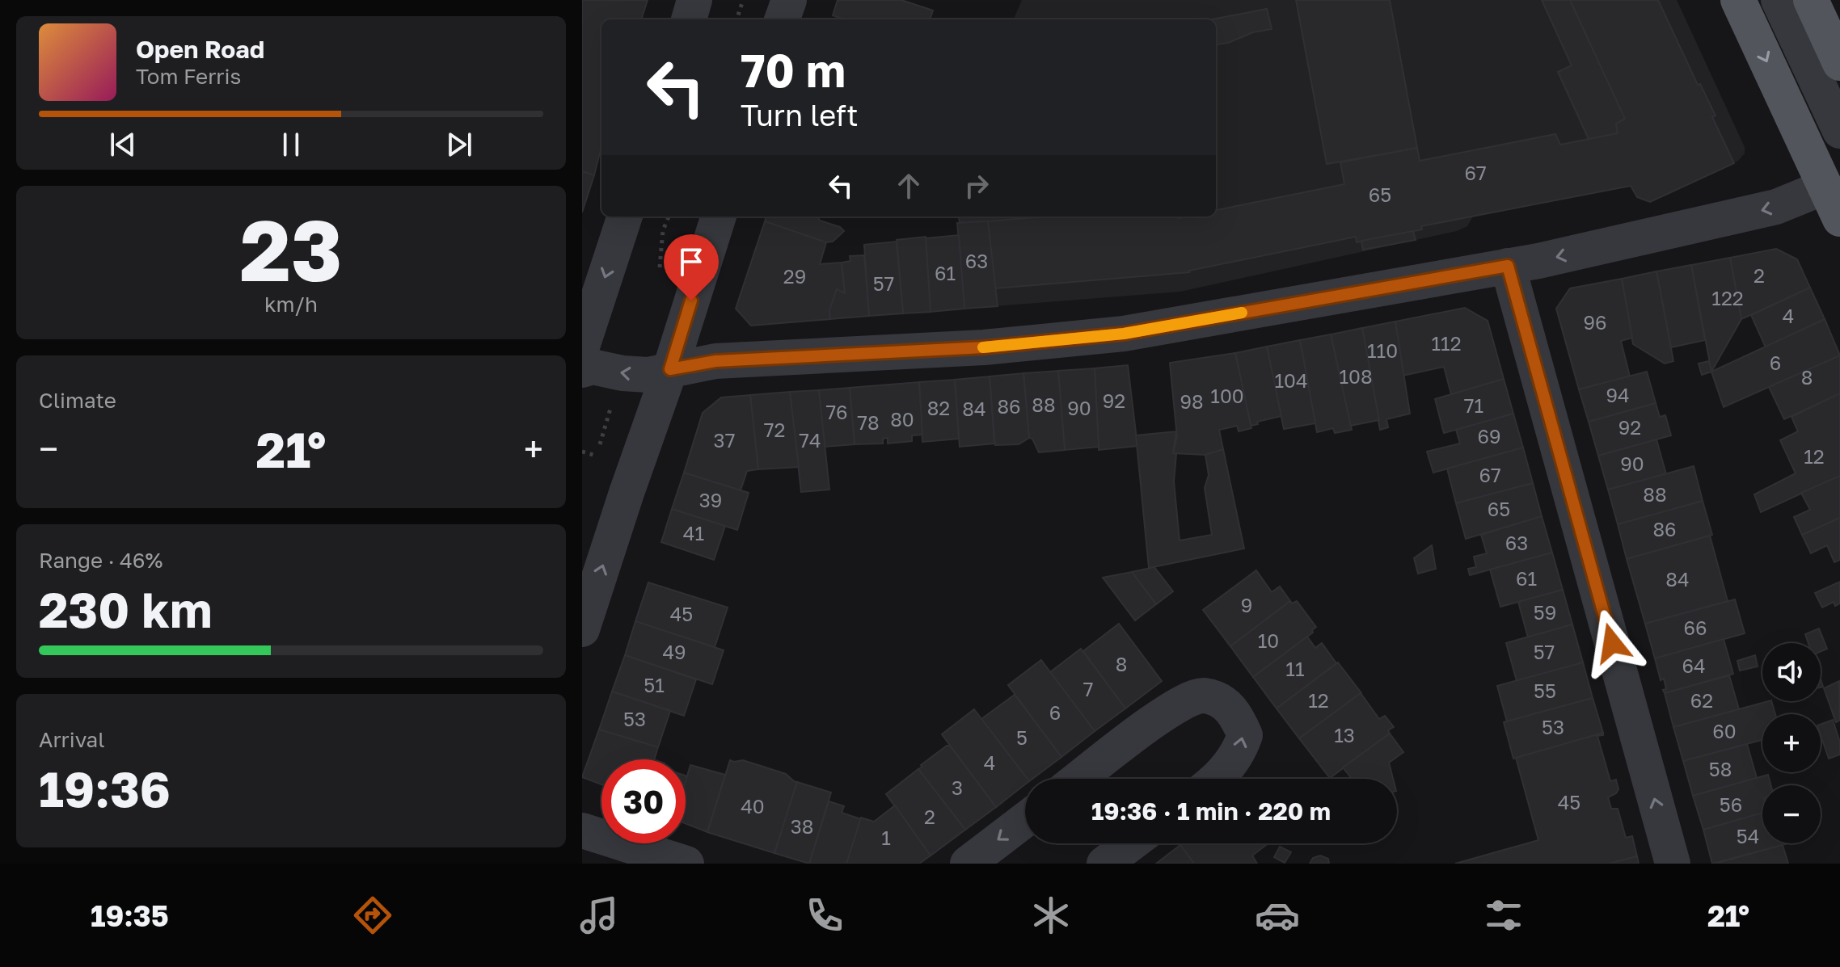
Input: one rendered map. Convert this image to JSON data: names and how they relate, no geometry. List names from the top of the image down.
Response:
{
  "house_numbers": [
    "67",
    "65",
    "63",
    "61",
    "2",
    "29",
    "57",
    "122",
    "4",
    "96",
    "112",
    "110",
    "6",
    "108",
    "8",
    "104",
    "94",
    "100",
    "92",
    "98",
    "88",
    "71",
    "86",
    "82",
    "90",
    "84",
    "76",
    "80",
    "78",
    "92",
    "72",
    "69",
    "37",
    "74",
    "12",
    "90",
    "67",
    "88",
    "39",
    "65",
    "86",
    "41",
    "63",
    "61",
    "84",
    "9",
    "59",
    "45",
    "66",
    "10",
    "49",
    "57",
    "8",
    "64",
    "11",
    "51",
    "7",
    "55",
    "12",
    "62",
    "6",
    "53",
    "53",
    "60",
    "13",
    "5",
    "4",
    "58",
    "3",
    "45",
    "56",
    "40",
    "2",
    "38",
    "54",
    "1"
  ],
  "page": {
    "turn": ["70 m", "Turn left"],
    "song": ["Open Road", "Tom Ferris"],
    "tile": [
      ["23", "km/h"],
      "Climate",
      ["Range · 46%", "230 km"],
      ["Arrival", "19:36"]
    ],
    "heat": ["−", "21°", "+"],
    "map_buttons": ["+", "−"],
    "limit": "30",
    "trip": "19:36 · 1 min · 220 m",
    "tabs": ["19:35", "21°"]
  }
}
